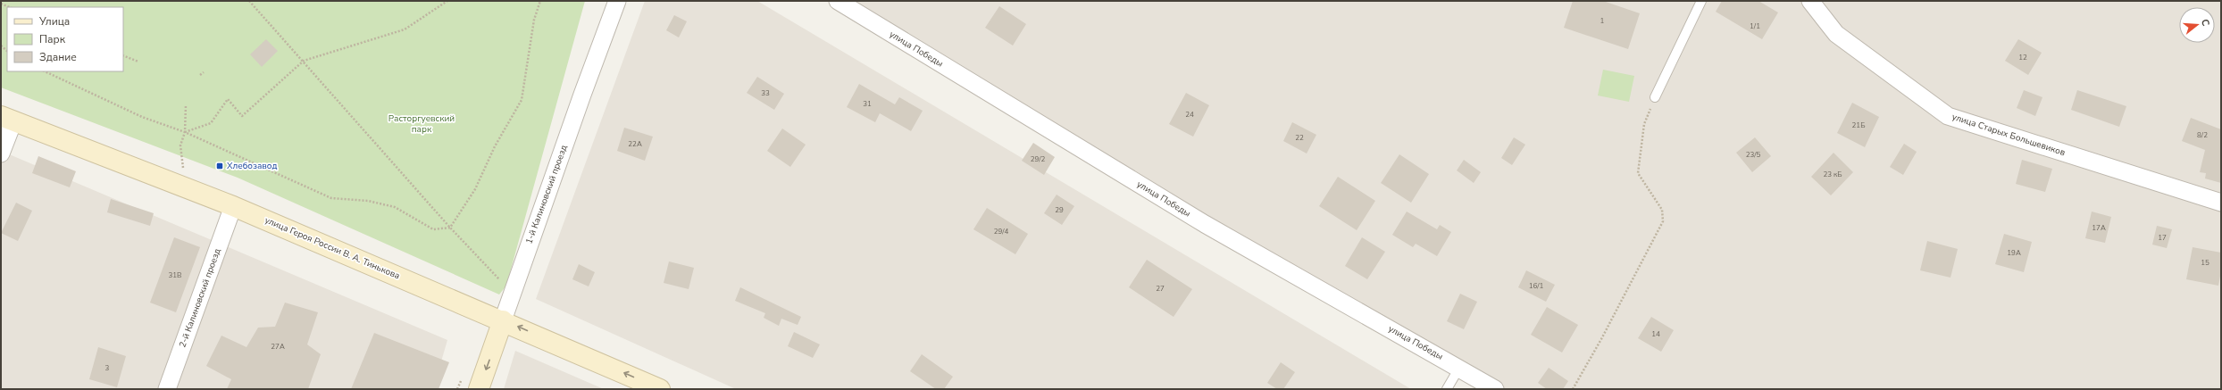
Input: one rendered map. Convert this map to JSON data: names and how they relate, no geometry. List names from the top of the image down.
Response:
{
  "streets": {
    "street": [
      "улица Победы",
      "улица Старых Большевиков",
      "1-й Калиновский проезд",
      "улица Героя России В. А. Тинькова",
      "2-й Калиновский проезд"
    ]
  },
  "crossings": [
    ["1-й Калиновский проезд", "улица Героя России В. А. Тинькова"],
    ["улица Героя России В. А. Тинькова", "2-й Калиновский проезд"]
  ],
  "parks": ["Расторгуевский парк"],
  "places": {
    "transit": ["Хлебозавод"]
  },
  "house_numbers": [
    "1",
    "1/1",
    "12",
    "33",
    "31",
    "24",
    "21Б",
    "8/2",
    "22",
    "22А",
    "23/5",
    "29/2",
    "23 кБ",
    "29",
    "17А",
    "29/4",
    "17",
    "19А",
    "15",
    "31В",
    "16/1",
    "27",
    "14",
    "27А",
    "3"
  ],
  "legend": ["Улица", "Парк", "Здание"],
  "north": "right"
}
